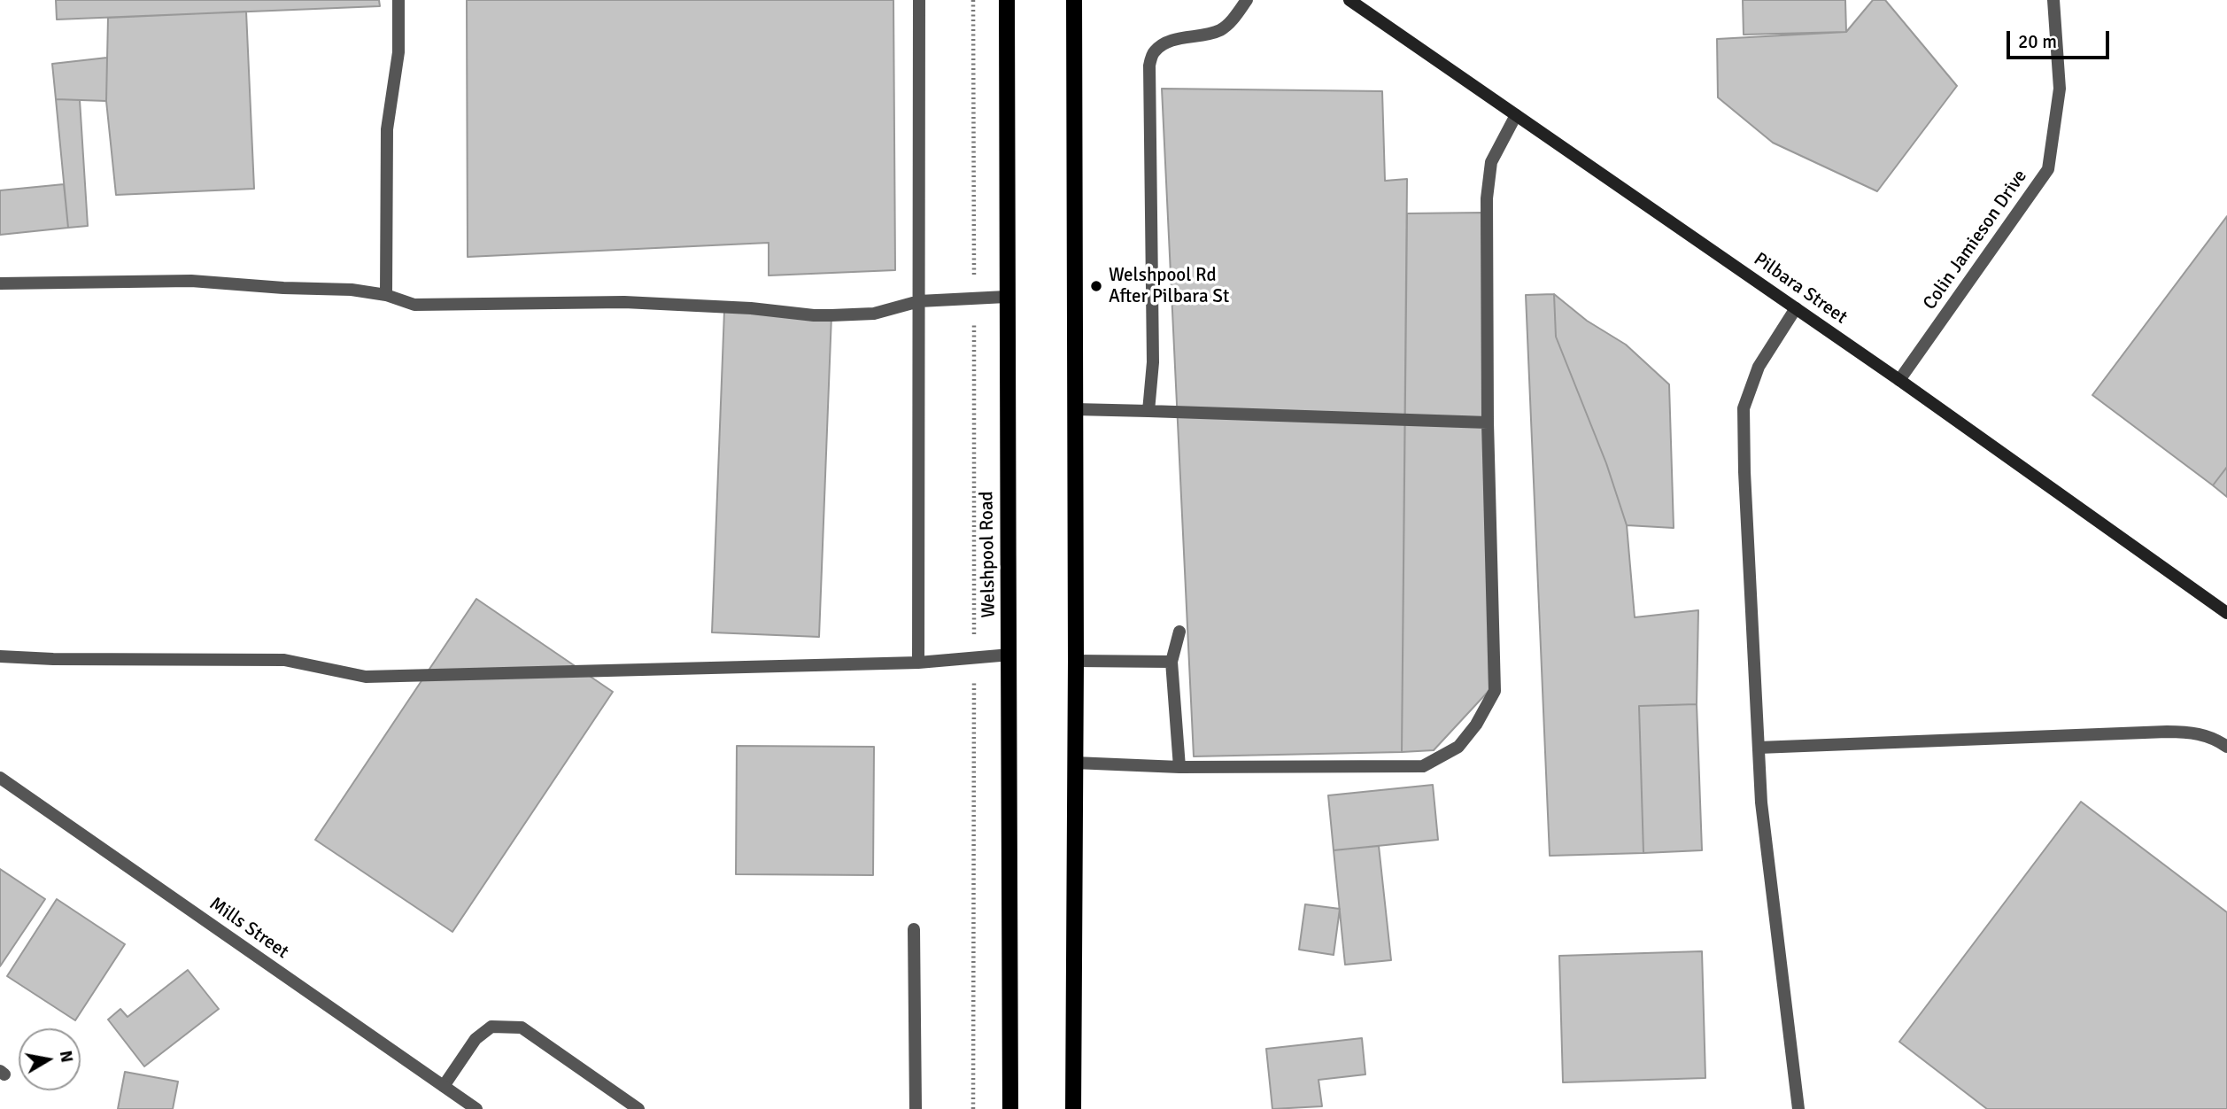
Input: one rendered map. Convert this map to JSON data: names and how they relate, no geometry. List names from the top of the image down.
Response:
{
  "streets": {
    "main road": ["Pilbara Street", "Welshpool Road"],
    "street": ["Colin Jamieson Drive", "Mills Street"]
  },
  "crossings": [
    ["Colin Jamieson Drive", "Pilbara Street"]
  ],
  "places": ["Welshpool Rd After Pilbara St"],
  "scale_bar": "20 m",
  "north": "right"
}
